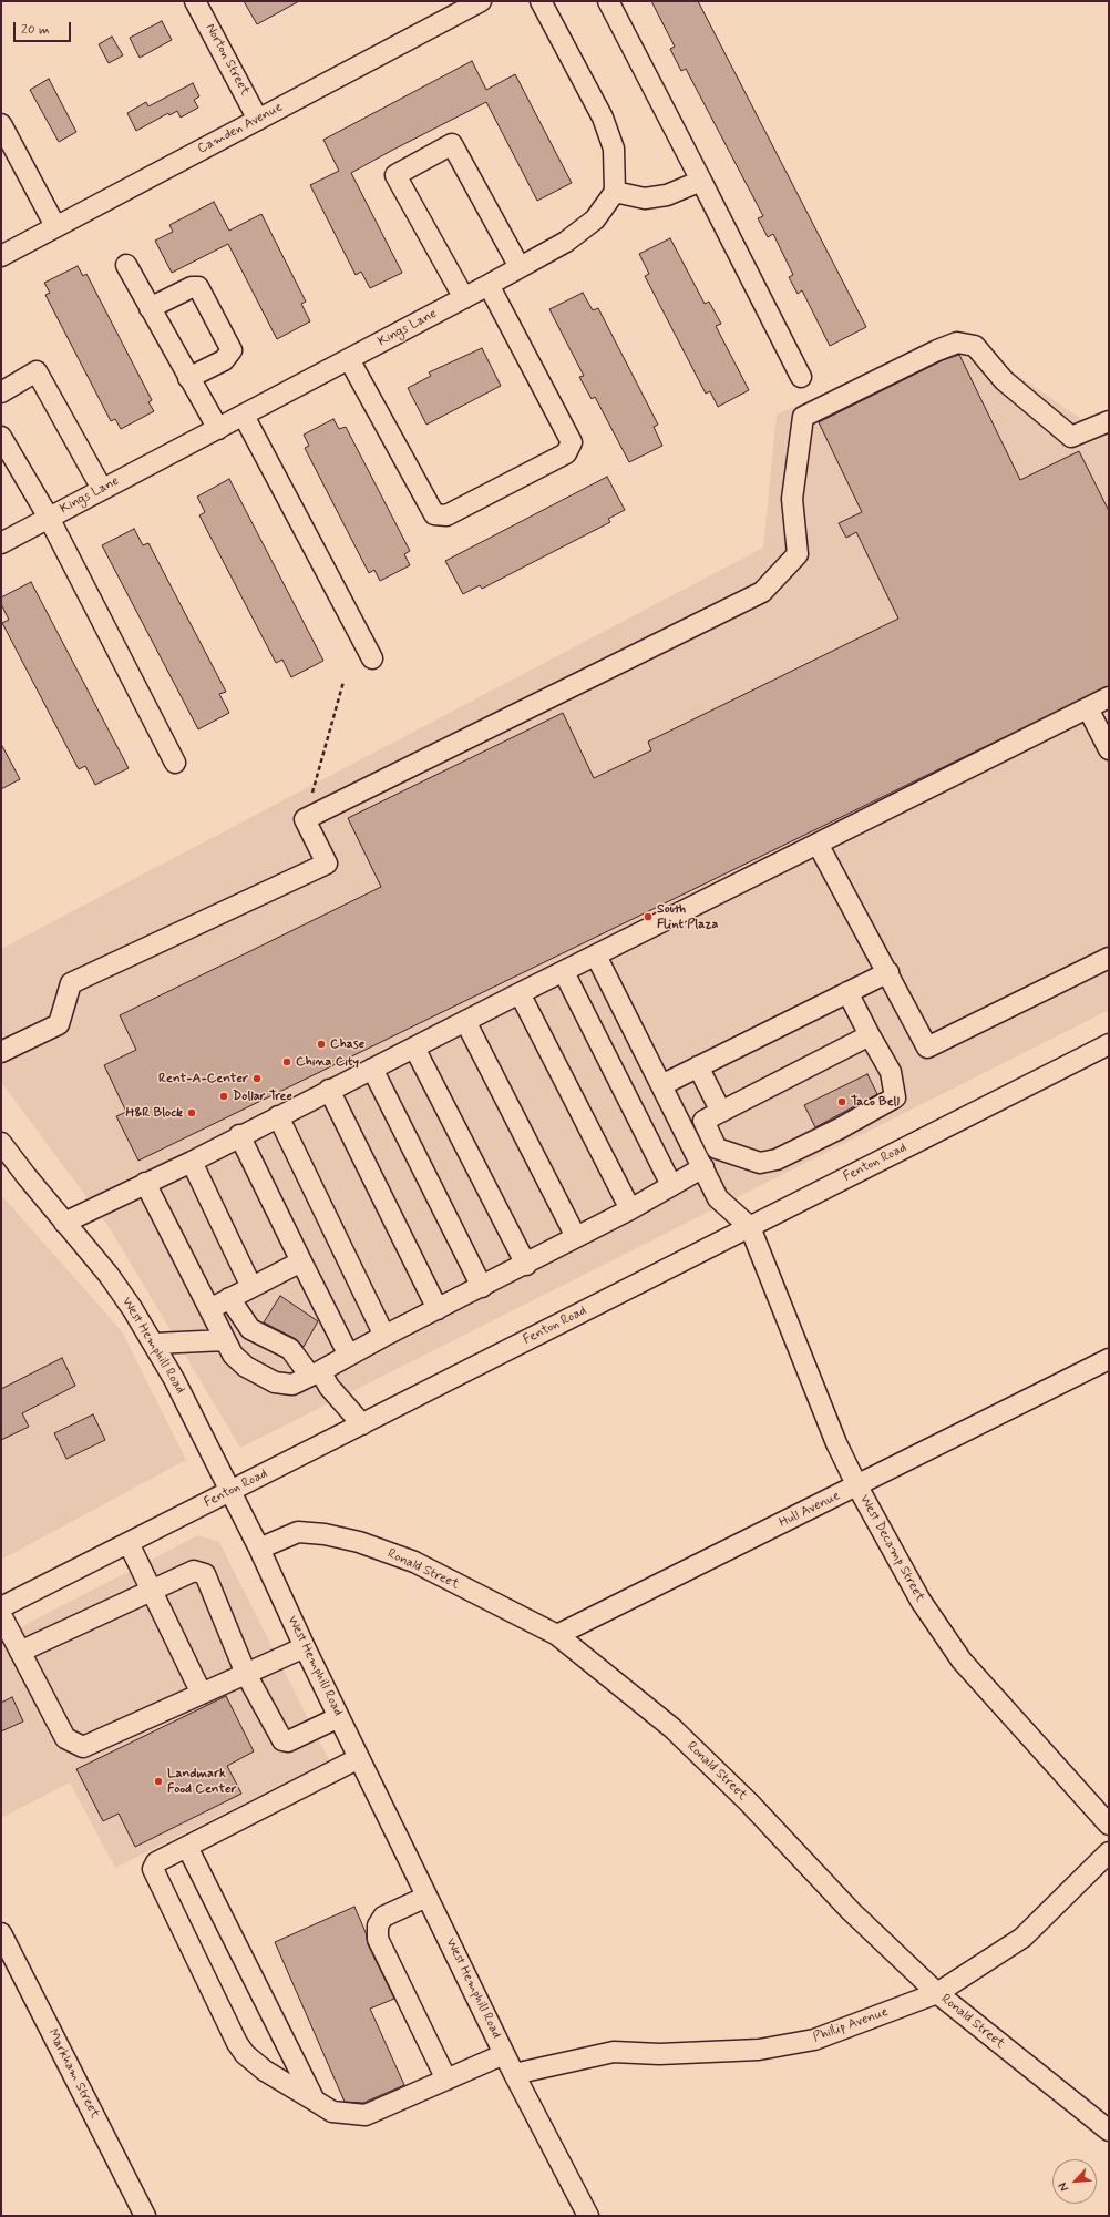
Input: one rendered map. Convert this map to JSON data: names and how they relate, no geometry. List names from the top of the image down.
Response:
{
  "streets": {
    "street": [
      "Norton Street",
      "Camden Avenue",
      "Kings Lane",
      "Fenton Road",
      "West Hemphill Road",
      "Hull Avenue",
      "West Decamp Street",
      "Ronald Street",
      "Phillip Avenue",
      "Markham Street"
    ]
  },
  "crossings": [
    ["Norton Street", "Camden Avenue"],
    ["Fenton Road", "West Hemphill Road"],
    ["Fenton Road", "West Decamp Street"],
    ["West Hemphill Road", "Ronald Street"],
    ["West Hemphill Road", "Phillip Avenue"],
    ["Hull Avenue", "West Decamp Street"],
    ["Hull Avenue", "Ronald Street"],
    ["Ronald Street", "Phillip Avenue"]
  ],
  "places": [
    "South Flint Plaza",
    "Chase",
    "China City",
    "Rent-A-Center",
    "Dollar Tree",
    "Taco Bell",
    "H&R Block",
    "Landmark Food Center"
  ],
  "scale_bar": "20 m",
  "north": "bottom left"
}
